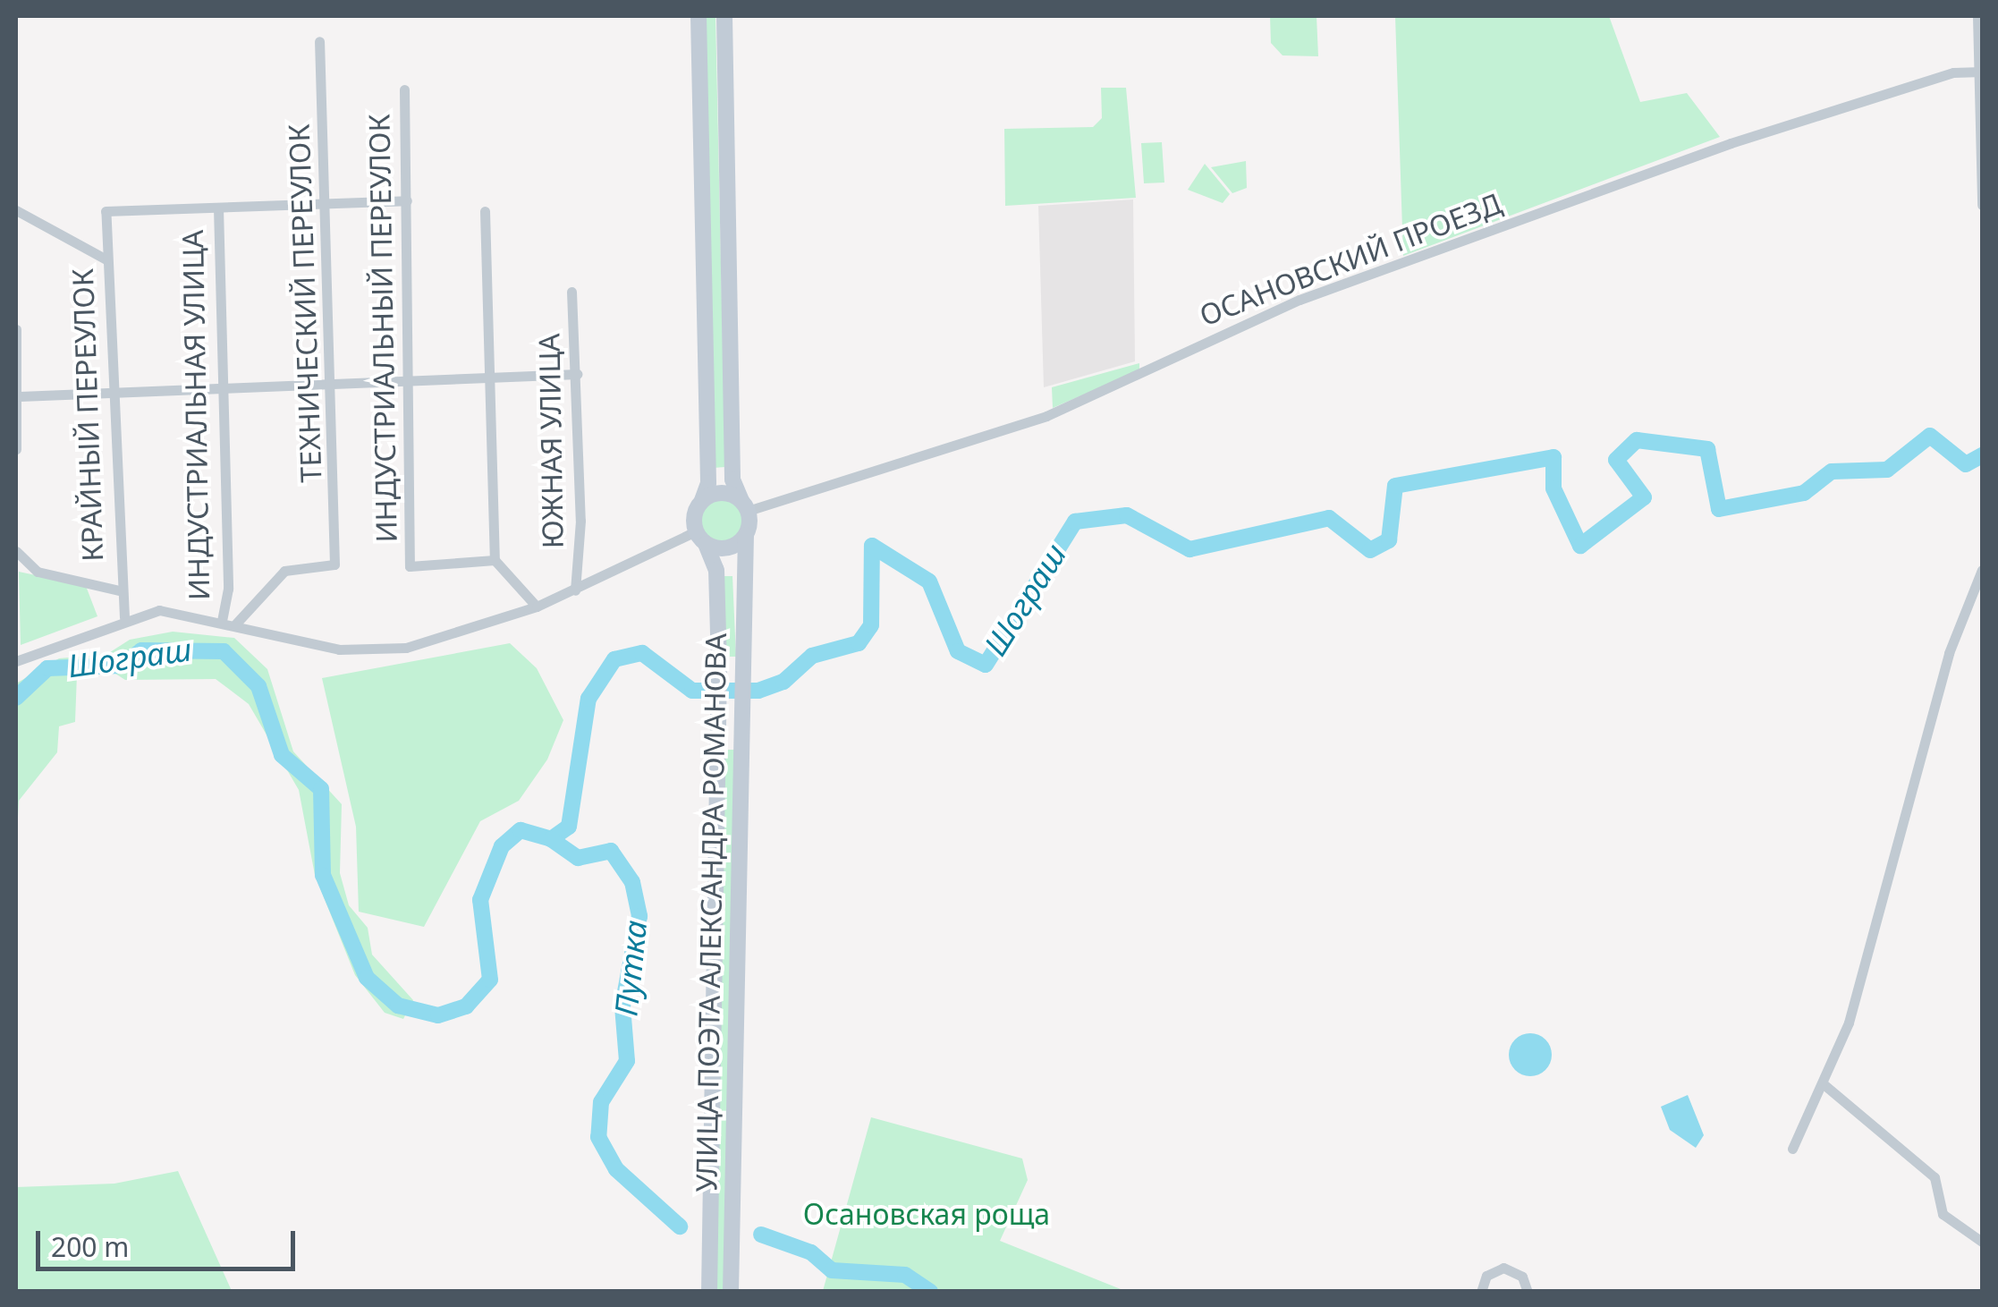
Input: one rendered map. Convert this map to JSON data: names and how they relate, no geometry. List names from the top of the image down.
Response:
{
  "streets": {
    "main road": ["УЛИЦА ПОЭТА АЛЕКСАНДРА РОМАНОВА"],
    "street": [
      "ОСАНОВСКИЙ ПРОЕЗД",
      "ТЕХНИЧЕСКИЙ ПЕРЕУЛОК",
      "ИНДУСТРИАЛЬНЫЙ ПЕРЕУЛОК",
      "КРАЙНЫЙ ПЕРЕУЛОК",
      "ИНДУСТРИАЛЬНАЯ УЛИЦА",
      "ЮЖНАЯ УЛИЦА"
    ]
  },
  "crossings": [
    ["ОСАНОВСКИЙ ПРОЕЗД", "УЛИЦА ПОЭТА АЛЕКСАНДРА РОМАНОВА"],
    ["КРАЙНЫЙ ПЕРЕУЛОК", "ИНДУСТРИАЛЬНАЯ УЛИЦА"]
  ],
  "water": ["Шограш", "Путка"],
  "parks": ["Осановская роща"],
  "scale_bar": "200 m"
}
